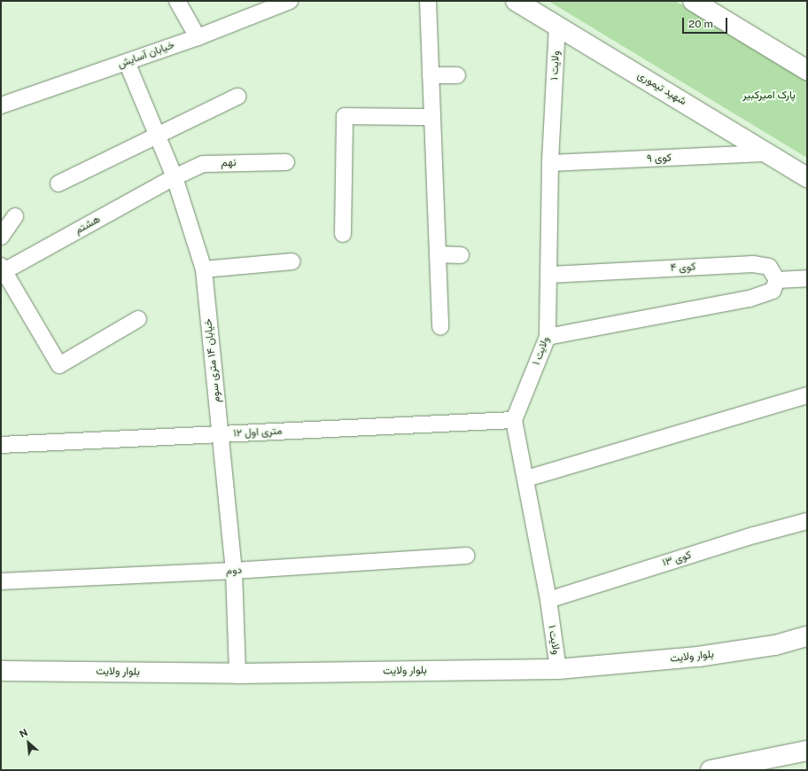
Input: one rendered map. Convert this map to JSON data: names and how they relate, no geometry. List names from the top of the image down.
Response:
{
  "streets": {
    "main road": ["شهید تیموری", "بلوار ولایت"],
    "street": [
      "خیابان آسایش",
      "ولایت ۱",
      "کوی ۹",
      "نهم",
      "هشتم",
      "کوی ۴",
      "خیابان ۱۴ متری سوم",
      "۱۲ متری اول",
      "کوی ۱۳",
      "دوم"
    ]
  },
  "crossings": [
    ["خیابان آسایش", "خیابان ۱۴ متری سوم"],
    ["ولایت ۱", "شهید تیموری"],
    ["ولایت ۱", "کوی ۹"],
    ["ولایت ۱", "کوی ۴"],
    ["ولایت ۱", "۱۲ متری اول"],
    ["ولایت ۱", "کوی ۱۳"],
    ["ولایت ۱", "بلوار ولایت"],
    ["شهید تیموری", "کوی ۹"],
    ["نهم", "هشتم"],
    ["نهم", "خیابان ۱۴ متری سوم"],
    ["هشتم", "خیابان ۱۴ متری سوم"],
    ["خیابان ۱۴ متری سوم", "۱۲ متری اول"],
    ["خیابان ۱۴ متری سوم", "دوم"],
    ["خیابان ۱۴ متری سوم", "بلوار ولایت"]
  ],
  "parks": ["پارک امیرکبیر"],
  "scale_bar": "20 m",
  "north": "top left"
}
